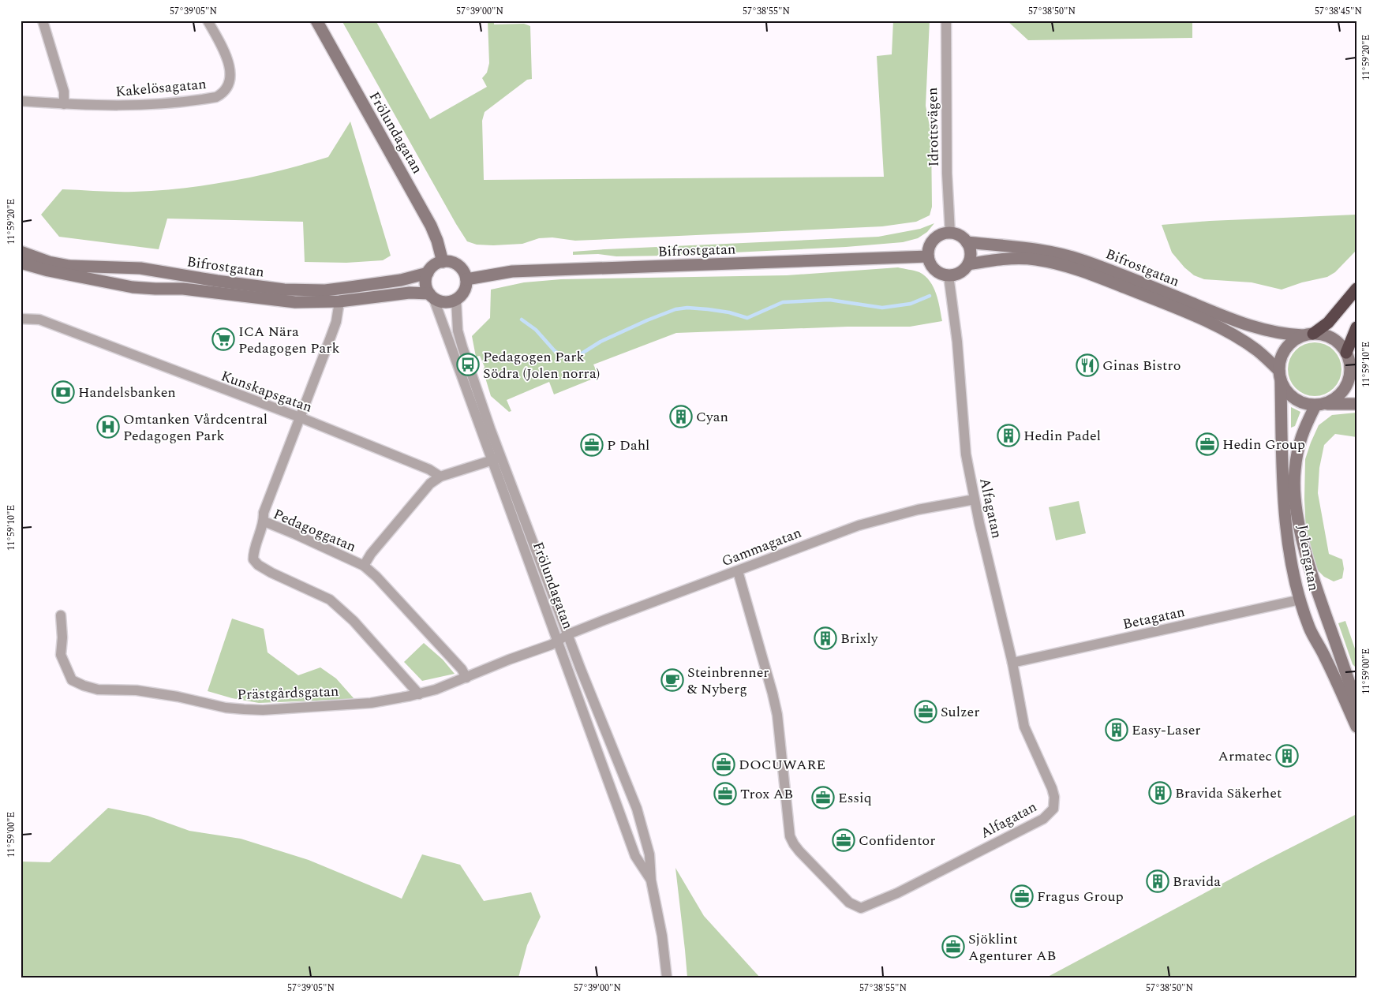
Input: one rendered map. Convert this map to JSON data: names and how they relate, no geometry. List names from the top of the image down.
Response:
{
  "streets": {
    "main road": ["Frölundagatan", "Bifrostgatan", "Jolengatan"],
    "street": [
      "Kakelösagatan",
      "Idrottsvägen",
      "Kunskapsgatan",
      "Alfagatan",
      "Pedagoggatan",
      "Gammagatan",
      "Betagatan",
      "Prästgårdsgatan"
    ]
  },
  "crossings": [
    ["Idrottsvägen", "Bifrostgatan"],
    ["Idrottsvägen", "Alfagatan"],
    ["Frölundagatan", "Bifrostgatan"],
    ["Frölundagatan", "Gammagatan"],
    ["Frölundagatan", "Prästgårdsgatan"],
    ["Bifrostgatan", "Alfagatan"],
    ["Bifrostgatan", "Jolengatan"],
    ["Alfagatan", "Gammagatan"],
    ["Alfagatan", "Betagatan"],
    ["Pedagoggatan", "Prästgårdsgatan"],
    ["Gammagatan", "Prästgårdsgatan"],
    ["Jolengatan", "Betagatan"]
  ],
  "places": {
    "supermarket": ["ICA Nära Pedagogen Park"],
    "bus stop": ["Pedagogen Park Södra (Jolen norra)"],
    "restaurant": ["Ginas Bistro"],
    "bank": ["Handelsbanken"],
    "building": [
      "Cyan",
      "Hedin Padel",
      "Brixly",
      "Easy-Laser",
      "Armatec",
      "Bravida Säkerhet",
      "Bravida"
    ],
    "hospital": ["Omtanken Vårdcentral Pedagogen Park"],
    "office": [
      "Hedin Group",
      "P Dahl",
      "Sulzer",
      "DOCUWARE",
      "Trox AB",
      "Essiq",
      "Confidentor",
      "Fragus Group",
      "Sjöklint Agenturer AB"
    ],
    "cafe": ["Steinbrenner & Nyberg"]
  },
  "coordinates": [
    "57°39'05\"N",
    "57°39'00\"N",
    "57°38'55\"N",
    "57°38'50\"N",
    "57°38'45\"N",
    "11°59'20\"E",
    "11°59'10\"E",
    "11°59'00\"E"
  ]
}
